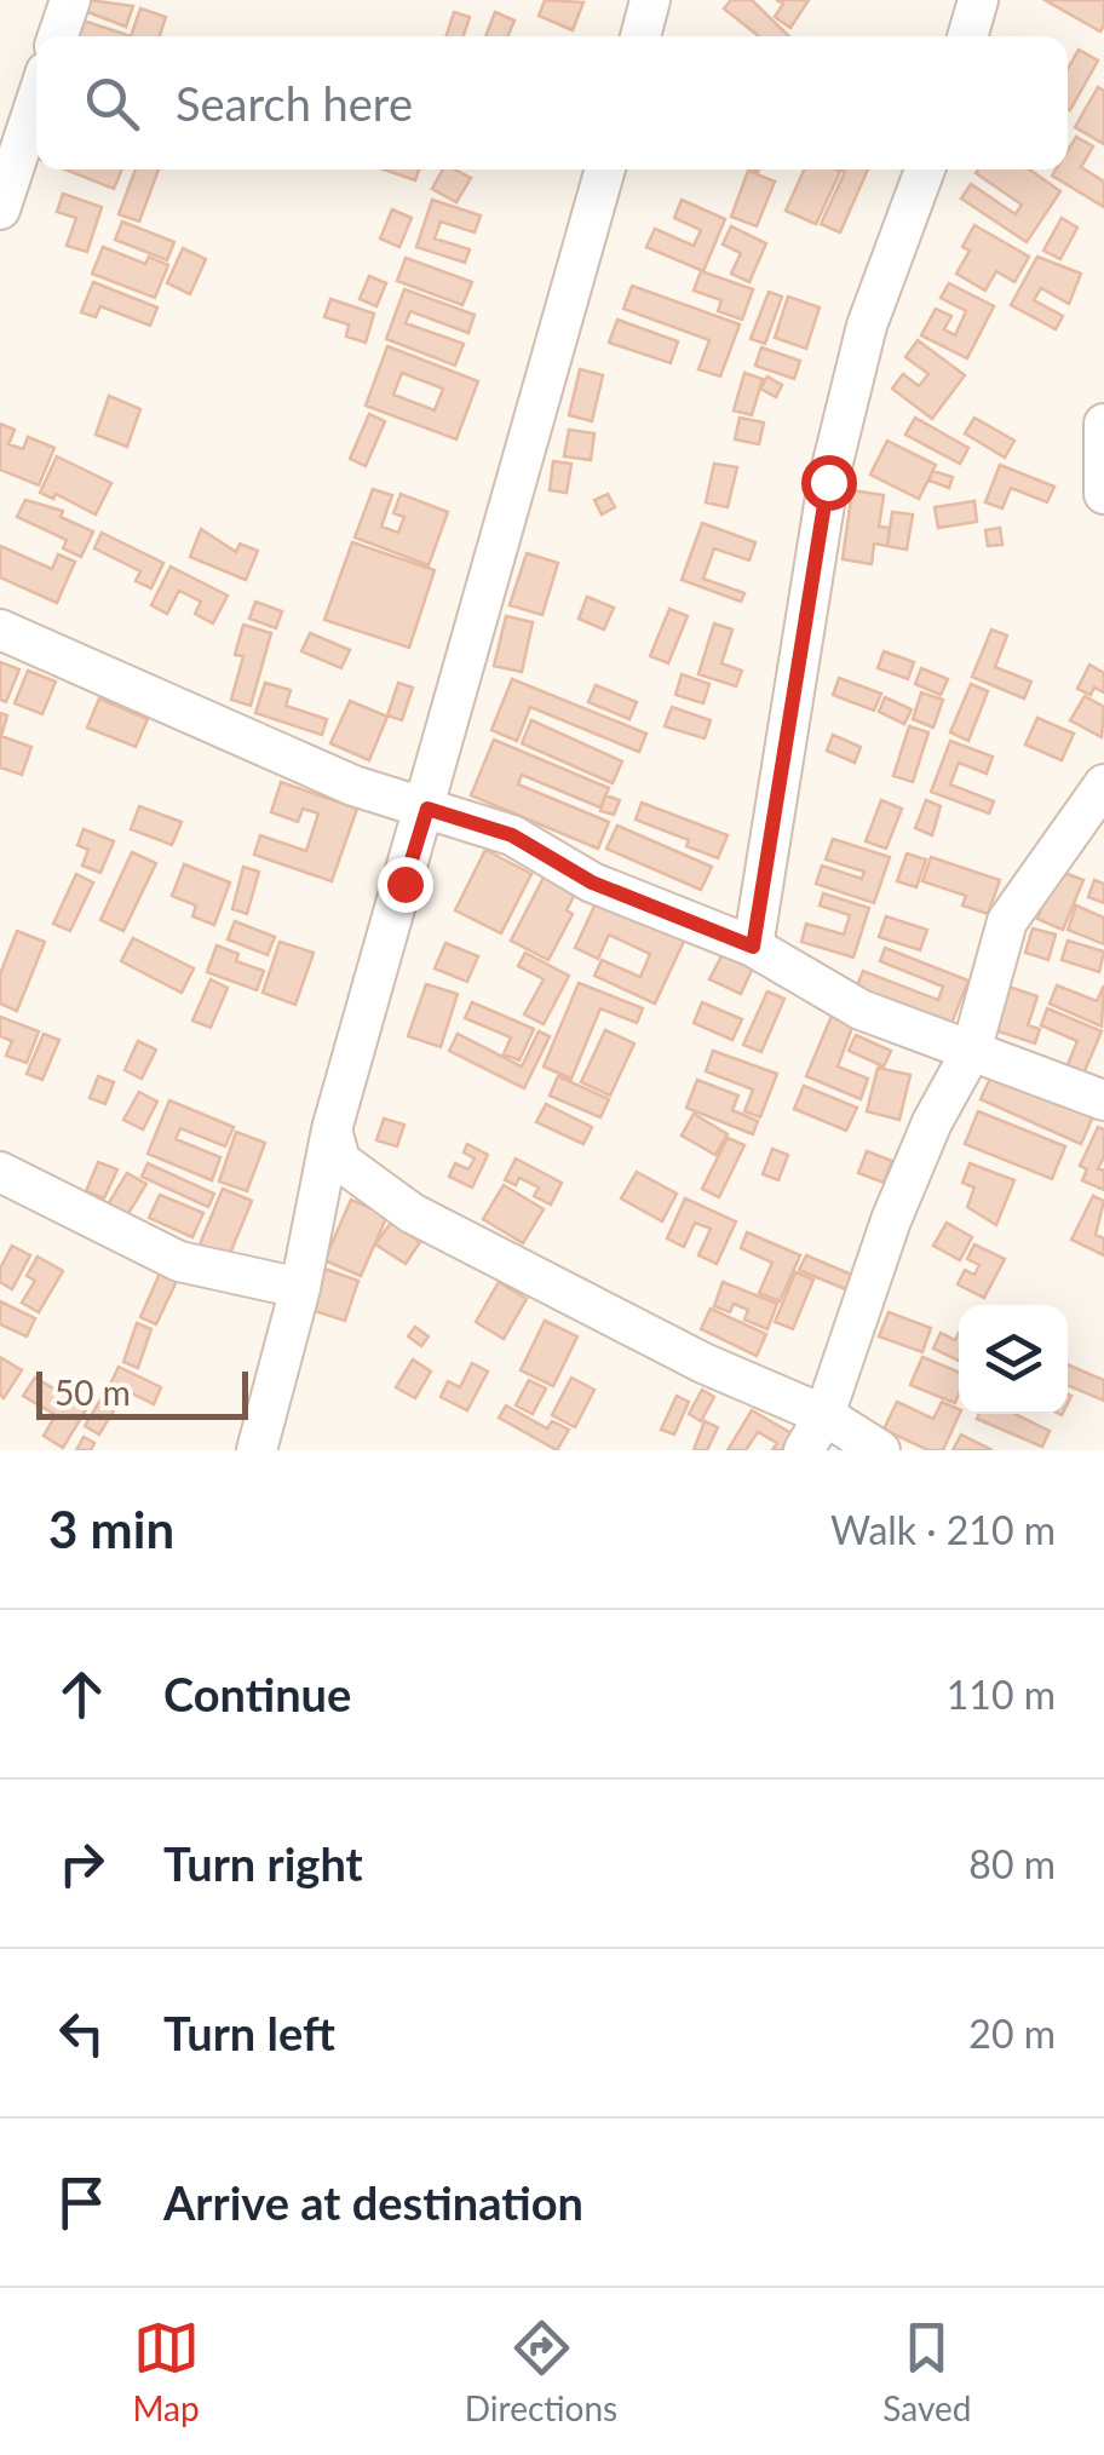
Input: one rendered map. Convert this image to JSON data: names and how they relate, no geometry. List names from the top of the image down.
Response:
{
  "scale_bar": "50 m",
  "page": {
    "search": "Search here",
    "scale": "50 m",
    "heading": ["3 min", "Walk · 210 m"],
    "list": [
      ["Continue", "110 m"],
      ["Turn right", "80 m"],
      ["Turn left", "20 m"],
      "Arrive at destination"
    ],
    "nav": ["Map", "Directions", "Saved"]
  }
}
